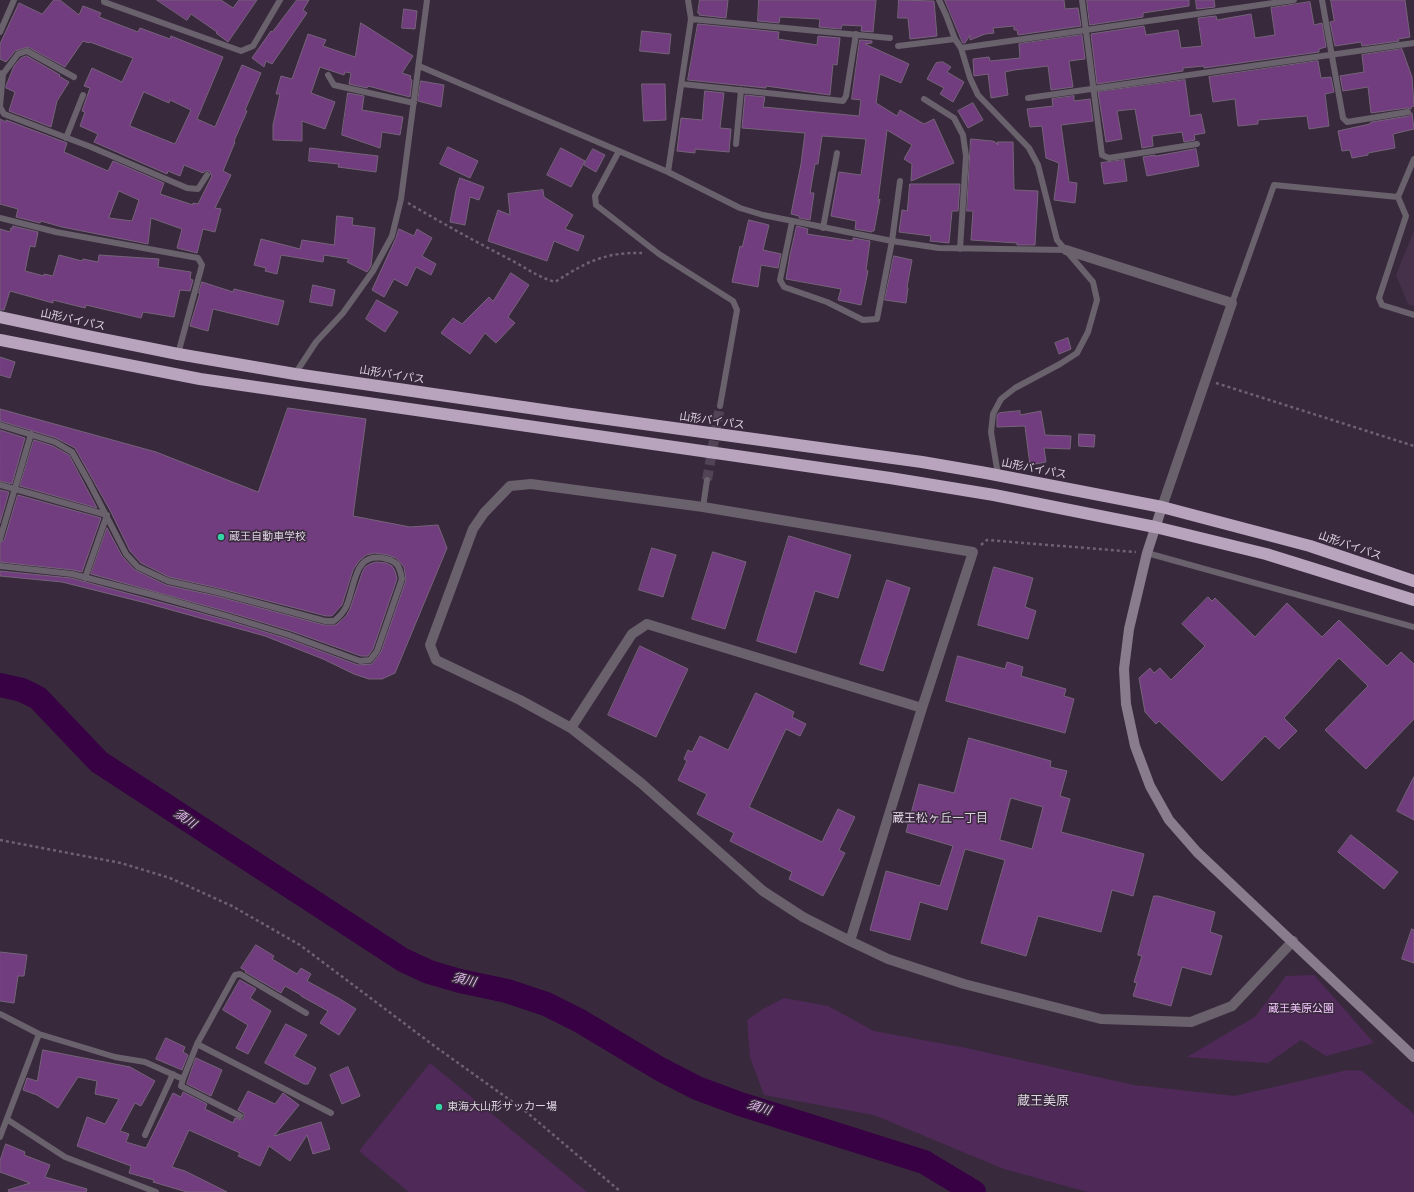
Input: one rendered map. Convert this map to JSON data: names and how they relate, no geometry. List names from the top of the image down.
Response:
{
  "streets": {
    "highway": ["山形バイパス"]
  },
  "districts": ["蔵王松ヶ丘一丁目", "蔵王美原"],
  "water": ["須川"],
  "parks": ["蔵王美原公園"],
  "places": ["蔵王自動車学校", "東海大山形サッカー場"]
}
